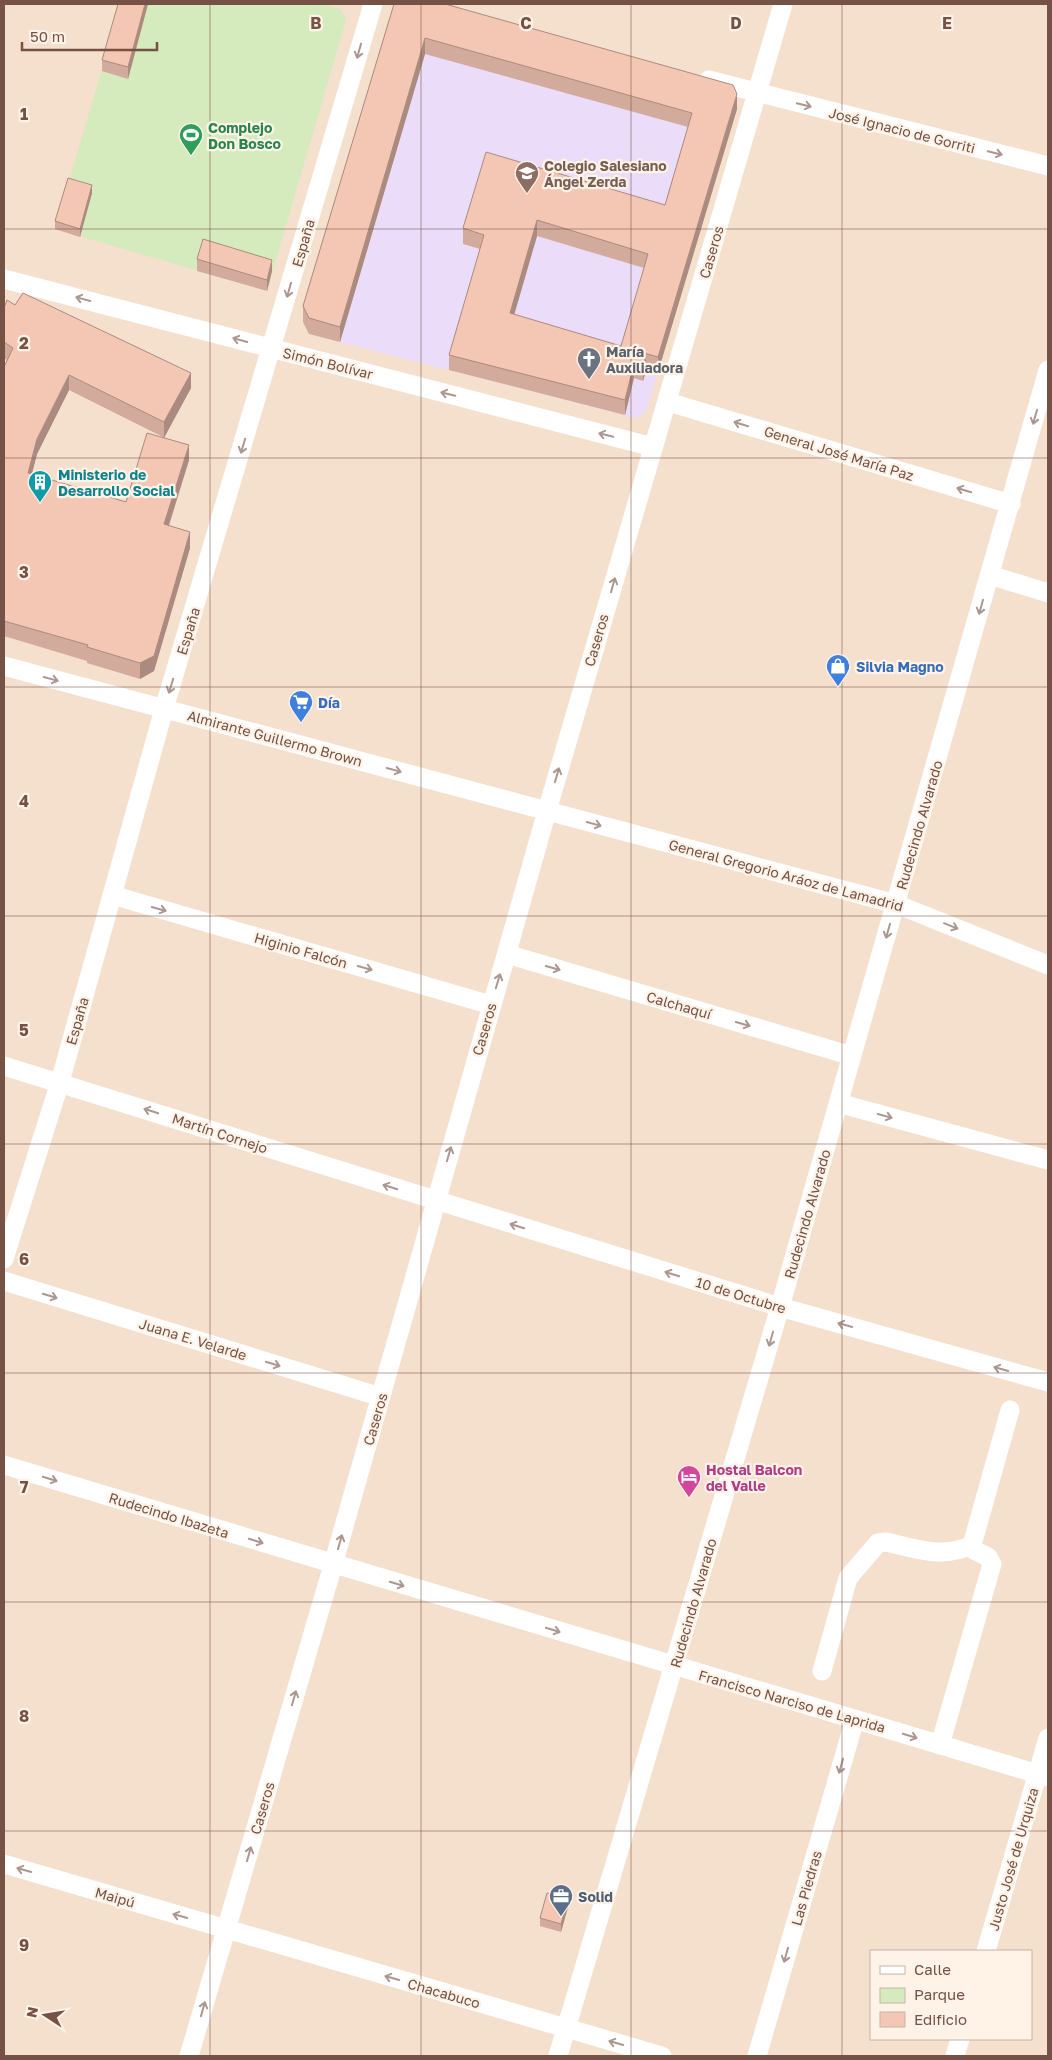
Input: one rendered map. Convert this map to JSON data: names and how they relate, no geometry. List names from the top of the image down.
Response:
{
  "streets": {
    "street": [
      "José Ignacio de Gorriti",
      "España",
      "Caseros",
      "Simón Bolívar",
      "General José María Paz",
      "Almirante Guillermo Brown",
      "Rudecindo Alvarado",
      "General Gregorio Aráoz de Lamadrid",
      "Higinio Falcón",
      "Calchaquí",
      "Martín Cornejo",
      "10 de Octubre",
      "Juana E. Velarde",
      "Rudecindo Ibazeta",
      "Francisco Narciso de Laprida",
      "Justo José de Urquiza",
      "Las Piedras",
      "Maipú",
      "Chacabuco"
    ]
  },
  "crossings": [
    ["José Ignacio de Gorriti", "Caseros"],
    ["España", "Simón Bolívar"],
    ["España", "Almirante Guillermo Brown"],
    ["España", "Higinio Falcón"],
    ["España", "Martín Cornejo"],
    ["Caseros", "Simón Bolívar"],
    ["Caseros", "General José María Paz"],
    ["Caseros", "Almirante Guillermo Brown"],
    ["Caseros", "General Gregorio Aráoz de Lamadrid"],
    ["Caseros", "Higinio Falcón"],
    ["Caseros", "Calchaquí"],
    ["Caseros", "Martín Cornejo"],
    ["Caseros", "10 de Octubre"],
    ["Caseros", "Juana E. Velarde"],
    ["Caseros", "Rudecindo Ibazeta"],
    ["Caseros", "Francisco Narciso de Laprida"],
    ["Caseros", "Maipú"],
    ["Caseros", "Chacabuco"],
    ["General José María Paz", "Rudecindo Alvarado"],
    ["Almirante Guillermo Brown", "General Gregorio Aráoz de Lamadrid"],
    ["Rudecindo Alvarado", "General Gregorio Aráoz de Lamadrid"],
    ["Rudecindo Alvarado", "Calchaquí"],
    ["Rudecindo Alvarado", "10 de Octubre"],
    ["Rudecindo Alvarado", "Francisco Narciso de Laprida"],
    ["Rudecindo Alvarado", "Chacabuco"],
    ["Martín Cornejo", "10 de Octubre"],
    ["Rudecindo Ibazeta", "Francisco Narciso de Laprida"],
    ["Francisco Narciso de Laprida", "Justo José de Urquiza"],
    ["Francisco Narciso de Laprida", "Las Piedras"],
    ["Maipú", "Chacabuco"]
  ],
  "one_way": [
    "José Ignacio de Gorriti",
    "España",
    "Caseros",
    "Simón Bolívar",
    "General José María Paz",
    "Almirante Guillermo Brown",
    "Rudecindo Alvarado",
    "General Gregorio Aráoz de Lamadrid",
    "Higinio Falcón",
    "Calchaquí",
    "Martín Cornejo",
    "10 de Octubre",
    "Juana E. Velarde",
    "Rudecindo Ibazeta",
    "Francisco Narciso de Laprida",
    "Las Piedras",
    "Maipú",
    "Chacabuco"
  ],
  "places": {
    "sports": ["Complejo Don Bosco"],
    "school or university": ["Colegio Salesiano Ángel Zerda"],
    "church": ["María Auxiliadora"],
    "building": ["Ministerio de Desarrollo Social"],
    "shop": ["Silvia Magno"],
    "supermarket": ["Día"],
    "hotel": ["Hostal Balcon del Valle"],
    "office": ["Solid"]
  },
  "legend": ["Calle", "Parque", "Edificio"],
  "scale_bar": "50 m",
  "north": "left",
  "grid": {
    "columns": [
      "B",
      "C",
      "D",
      "E"
    ],
    "rows": [
      "1",
      "2",
      "3",
      "4",
      "5",
      "6",
      "7",
      "8",
      "9"
    ]
  }
}
